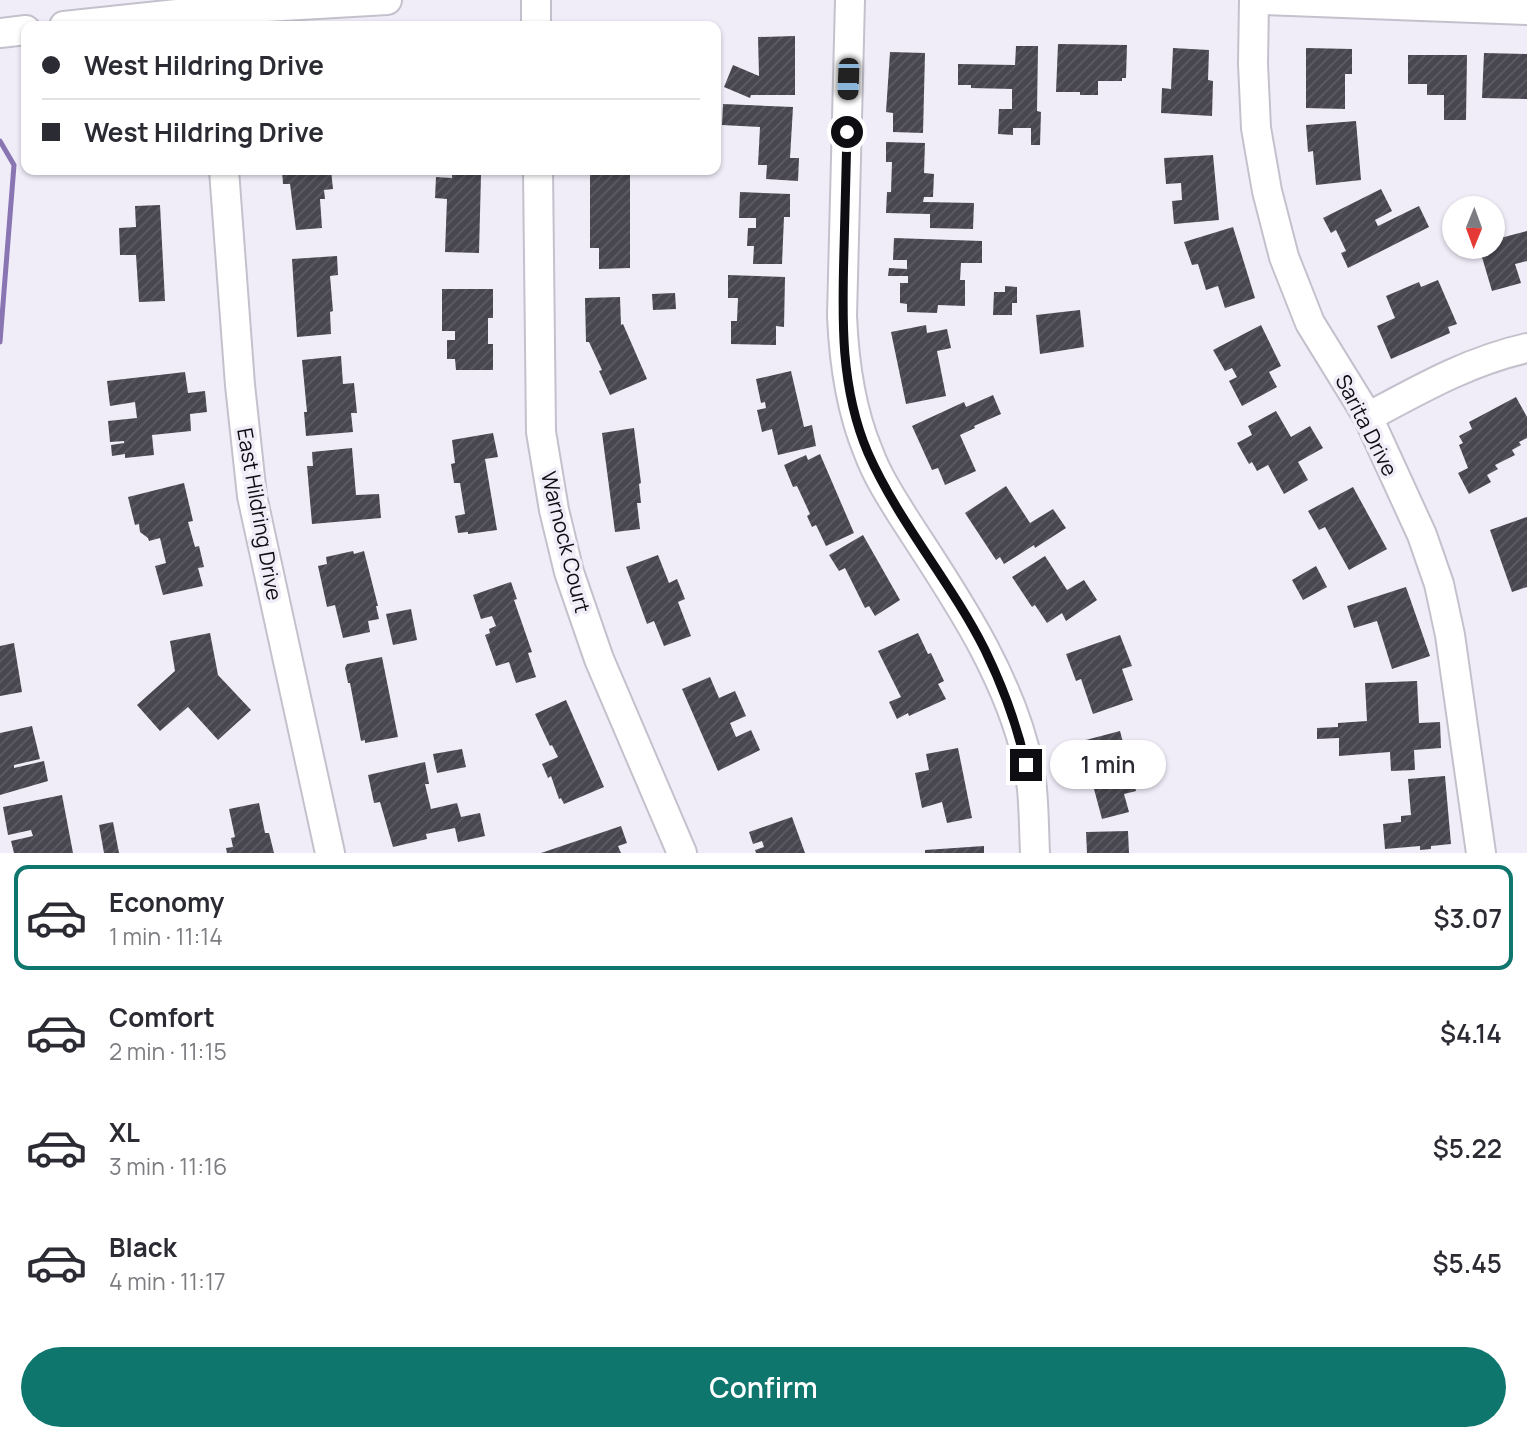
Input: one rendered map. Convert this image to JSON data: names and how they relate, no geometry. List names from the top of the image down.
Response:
{
  "streets": {
    "street": ["Sarita Drive", "East Hildring Drive", "Warnock Court"]
  },
  "north": "bottom",
  "page": {
    "banner": ["West Hildring Drive", "West Hildring Drive"],
    "bubble": "1 min",
    "list": [
      {
        "name": "Economy",
        "note": "1 min · 11:14",
        "value": "$3.07"
      },
      {
        "name": "Comfort",
        "note": "2 min · 11:15",
        "value": "$4.14"
      },
      {
        "name": "XL",
        "note": "3 min · 11:16",
        "value": "$5.22"
      },
      {
        "name": "Black",
        "note": "4 min · 11:17",
        "value": "$5.45"
      }
    ],
    "buttons": "Confirm"
  }
}
